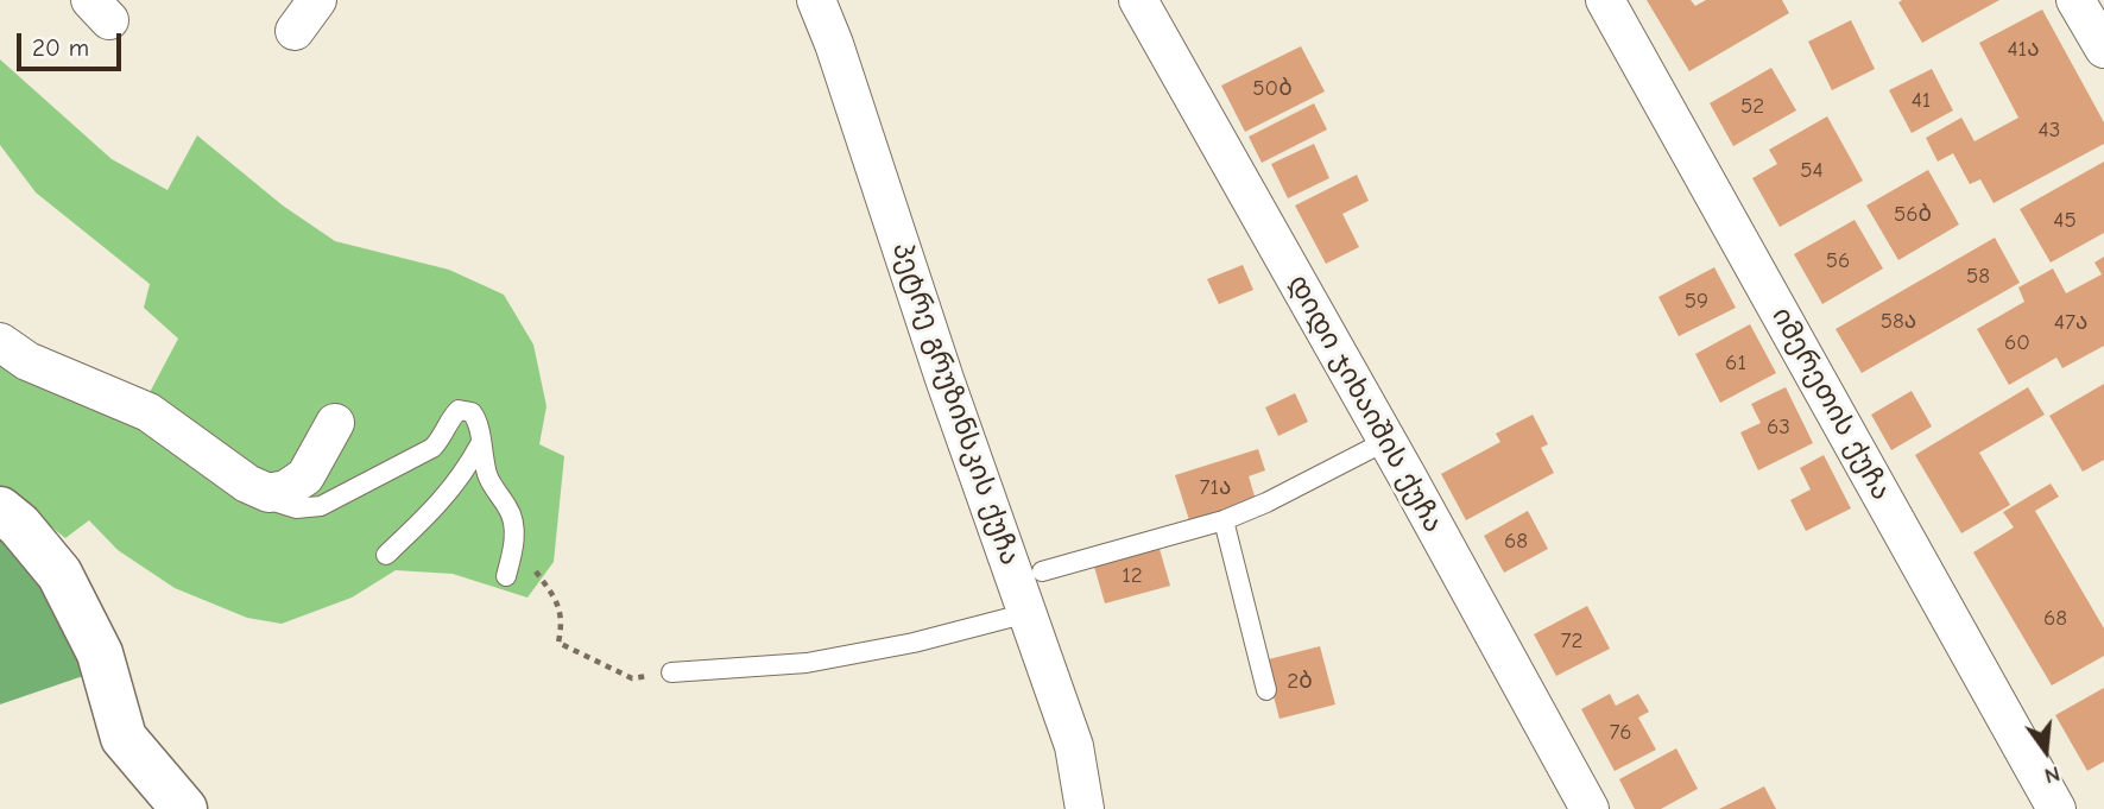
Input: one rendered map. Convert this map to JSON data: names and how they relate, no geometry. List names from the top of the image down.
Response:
{
  "streets": {
    "street": ["პეტრე გრუზინსკის ქუჩა", "დიდი ჯიხაიშის ქუჩა", "იმერეთის ქუჩა"]
  },
  "house_numbers": [
    "41ა",
    "50ბ",
    "41",
    "52",
    "43",
    "54",
    "56ბ",
    "45",
    "56",
    "58",
    "59",
    "58ა",
    "47ა",
    "60",
    "61",
    "63",
    "71ა",
    "68",
    "12",
    "68",
    "72",
    "2ბ",
    "76"
  ],
  "scale_bar": "20 m",
  "north": "bottom"
}
